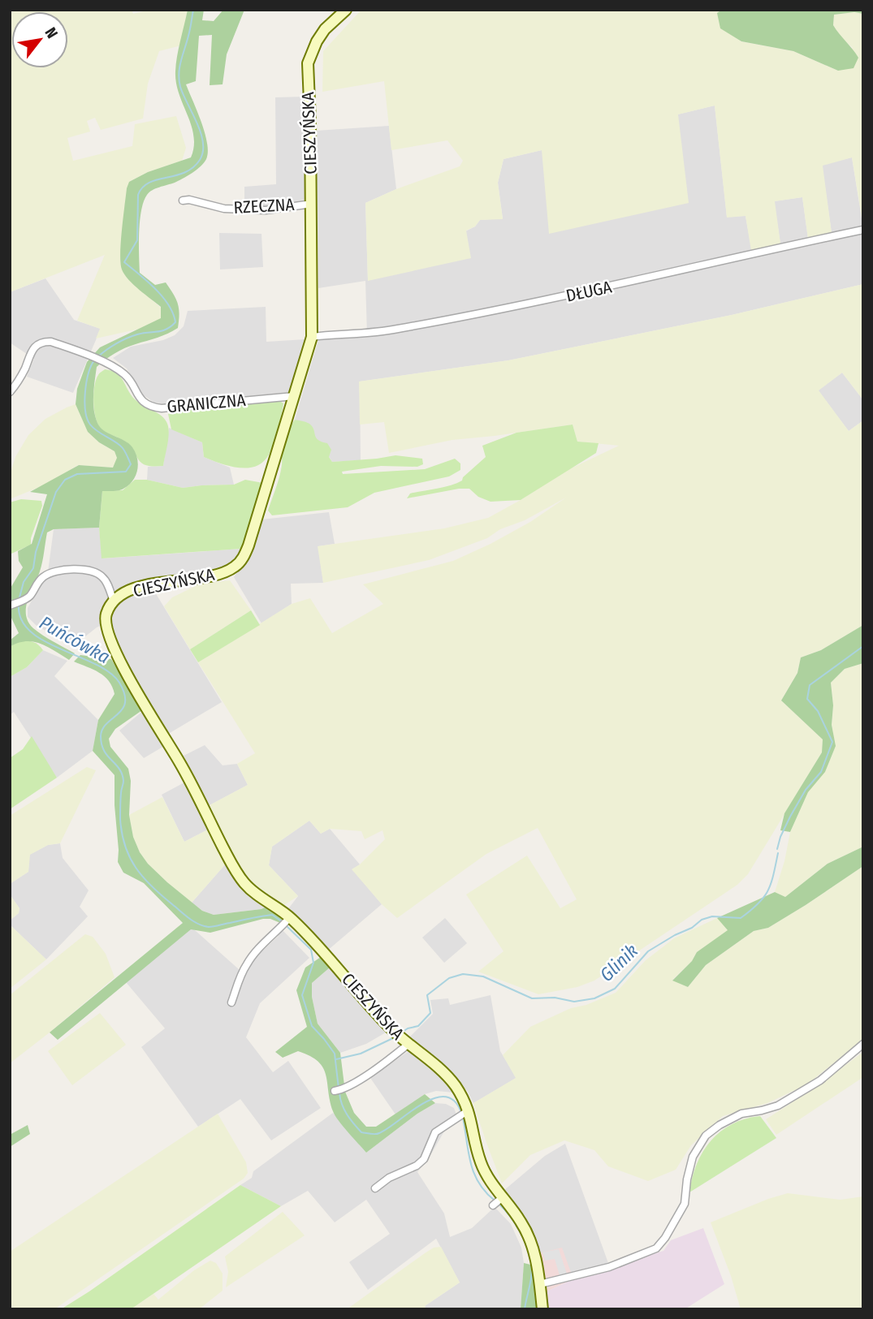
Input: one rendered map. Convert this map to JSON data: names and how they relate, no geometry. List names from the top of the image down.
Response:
{
  "streets": {
    "street": [
      "CIESZYŃSKA",
      "RZECZNA",
      "DŁUGA",
      "GRANICZNA"
    ]
  },
  "crossings": [
    ["CIESZYŃSKA", "RZECZNA"],
    ["CIESZYŃSKA", "DŁUGA"],
    ["CIESZYŃSKA", "GRANICZNA"]
  ],
  "water": ["Puńcówka", "Glinik"],
  "north": "top right"
}
